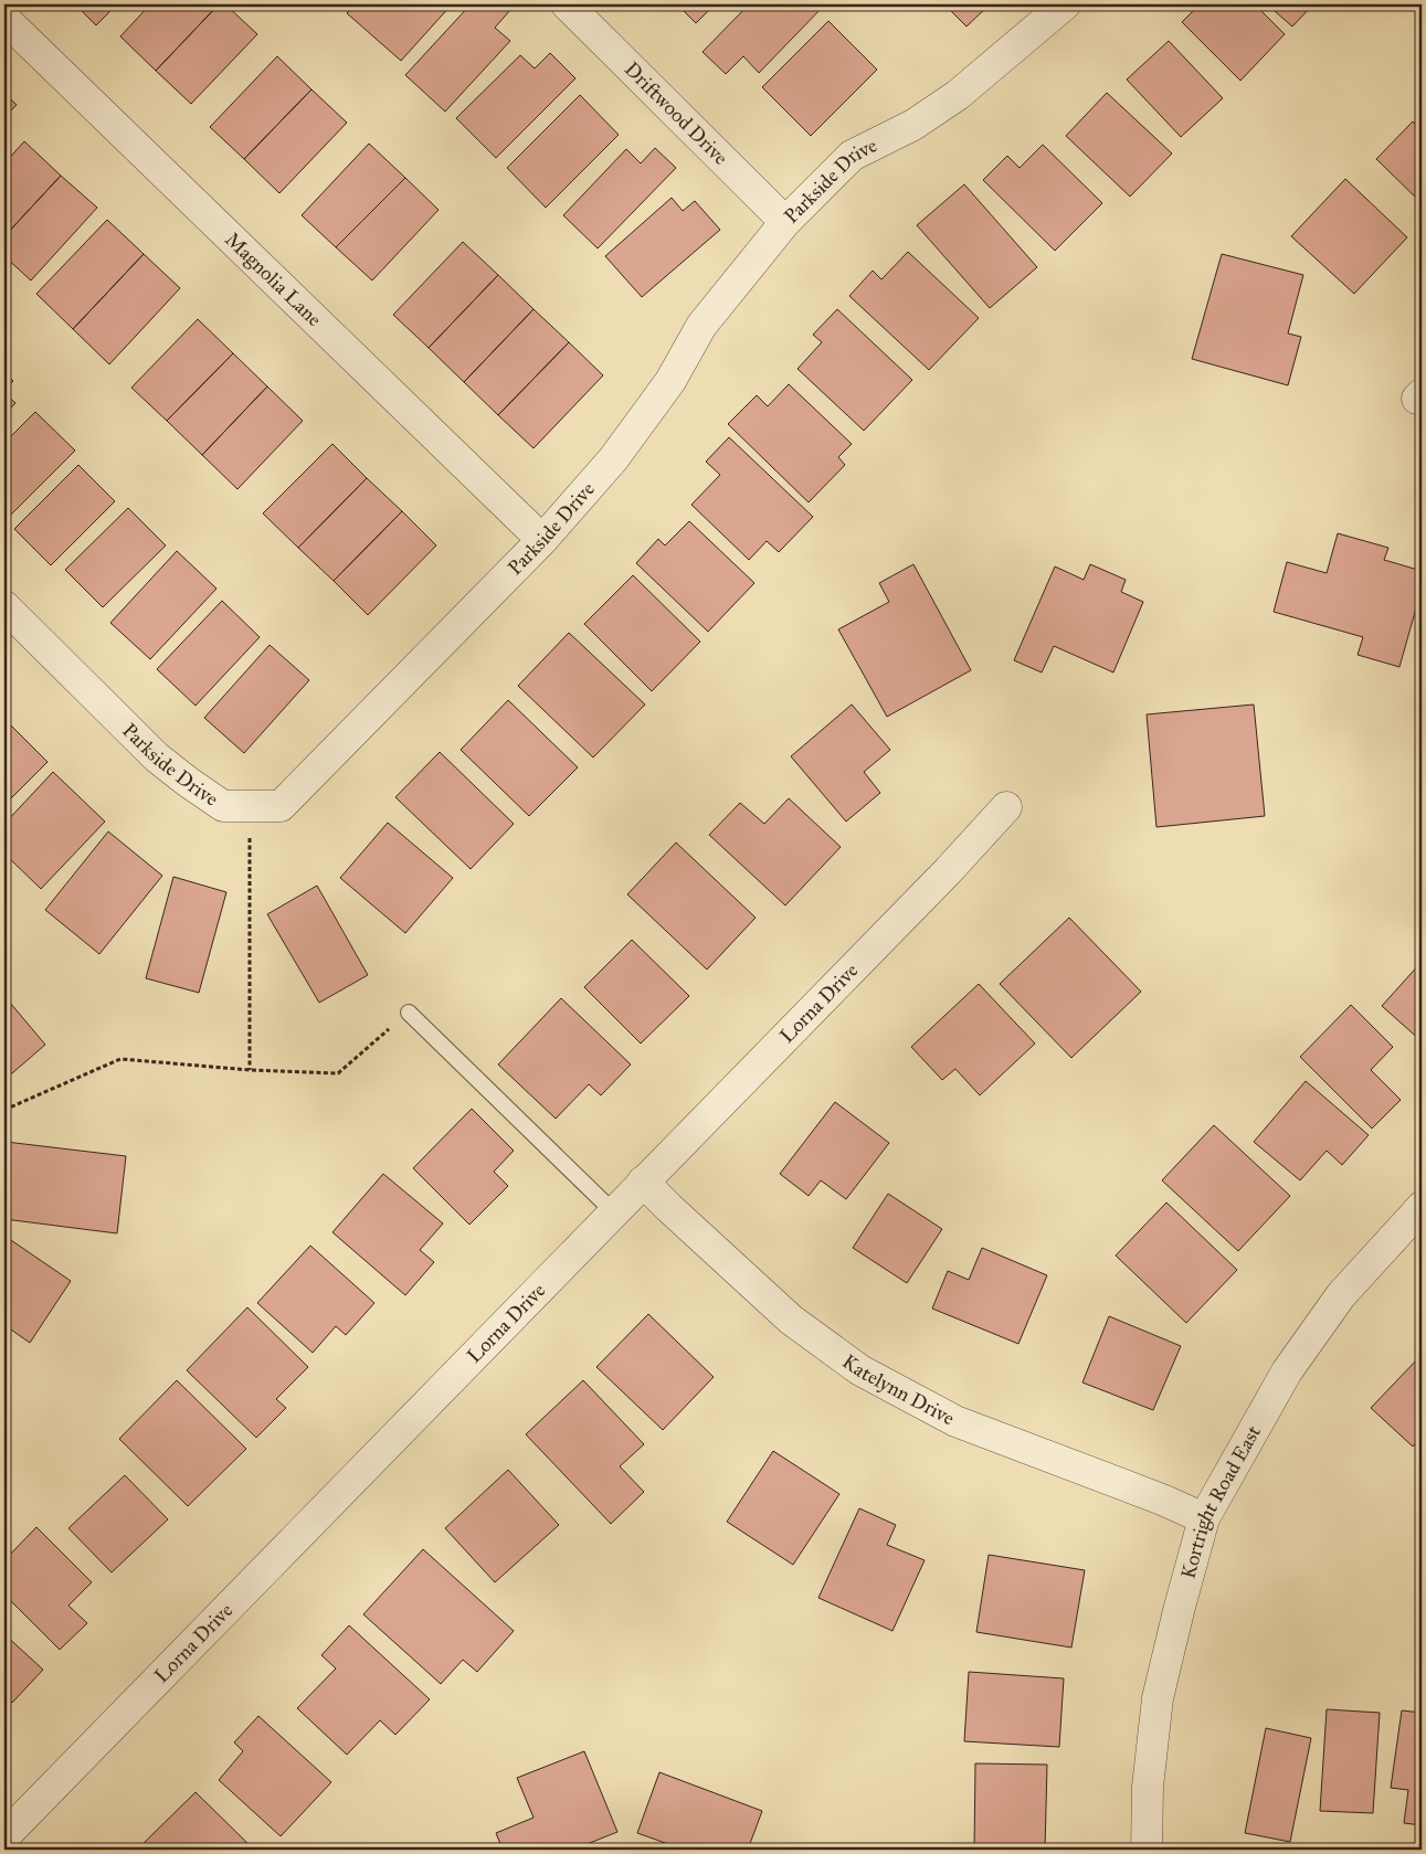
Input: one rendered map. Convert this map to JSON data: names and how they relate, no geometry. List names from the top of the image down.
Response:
{
  "streets": {
    "street": [
      "Driftwood Drive",
      "Parkside Drive",
      "Magnolia Lane",
      "Lorna Drive",
      "Katelynn Drive",
      "Kortright Road East"
    ]
  },
  "crossings": [
    ["Driftwood Drive", "Parkside Drive"],
    ["Parkside Drive", "Magnolia Lane"],
    ["Lorna Drive", "Katelynn Drive"],
    ["Katelynn Drive", "Kortright Road East"]
  ]
}
